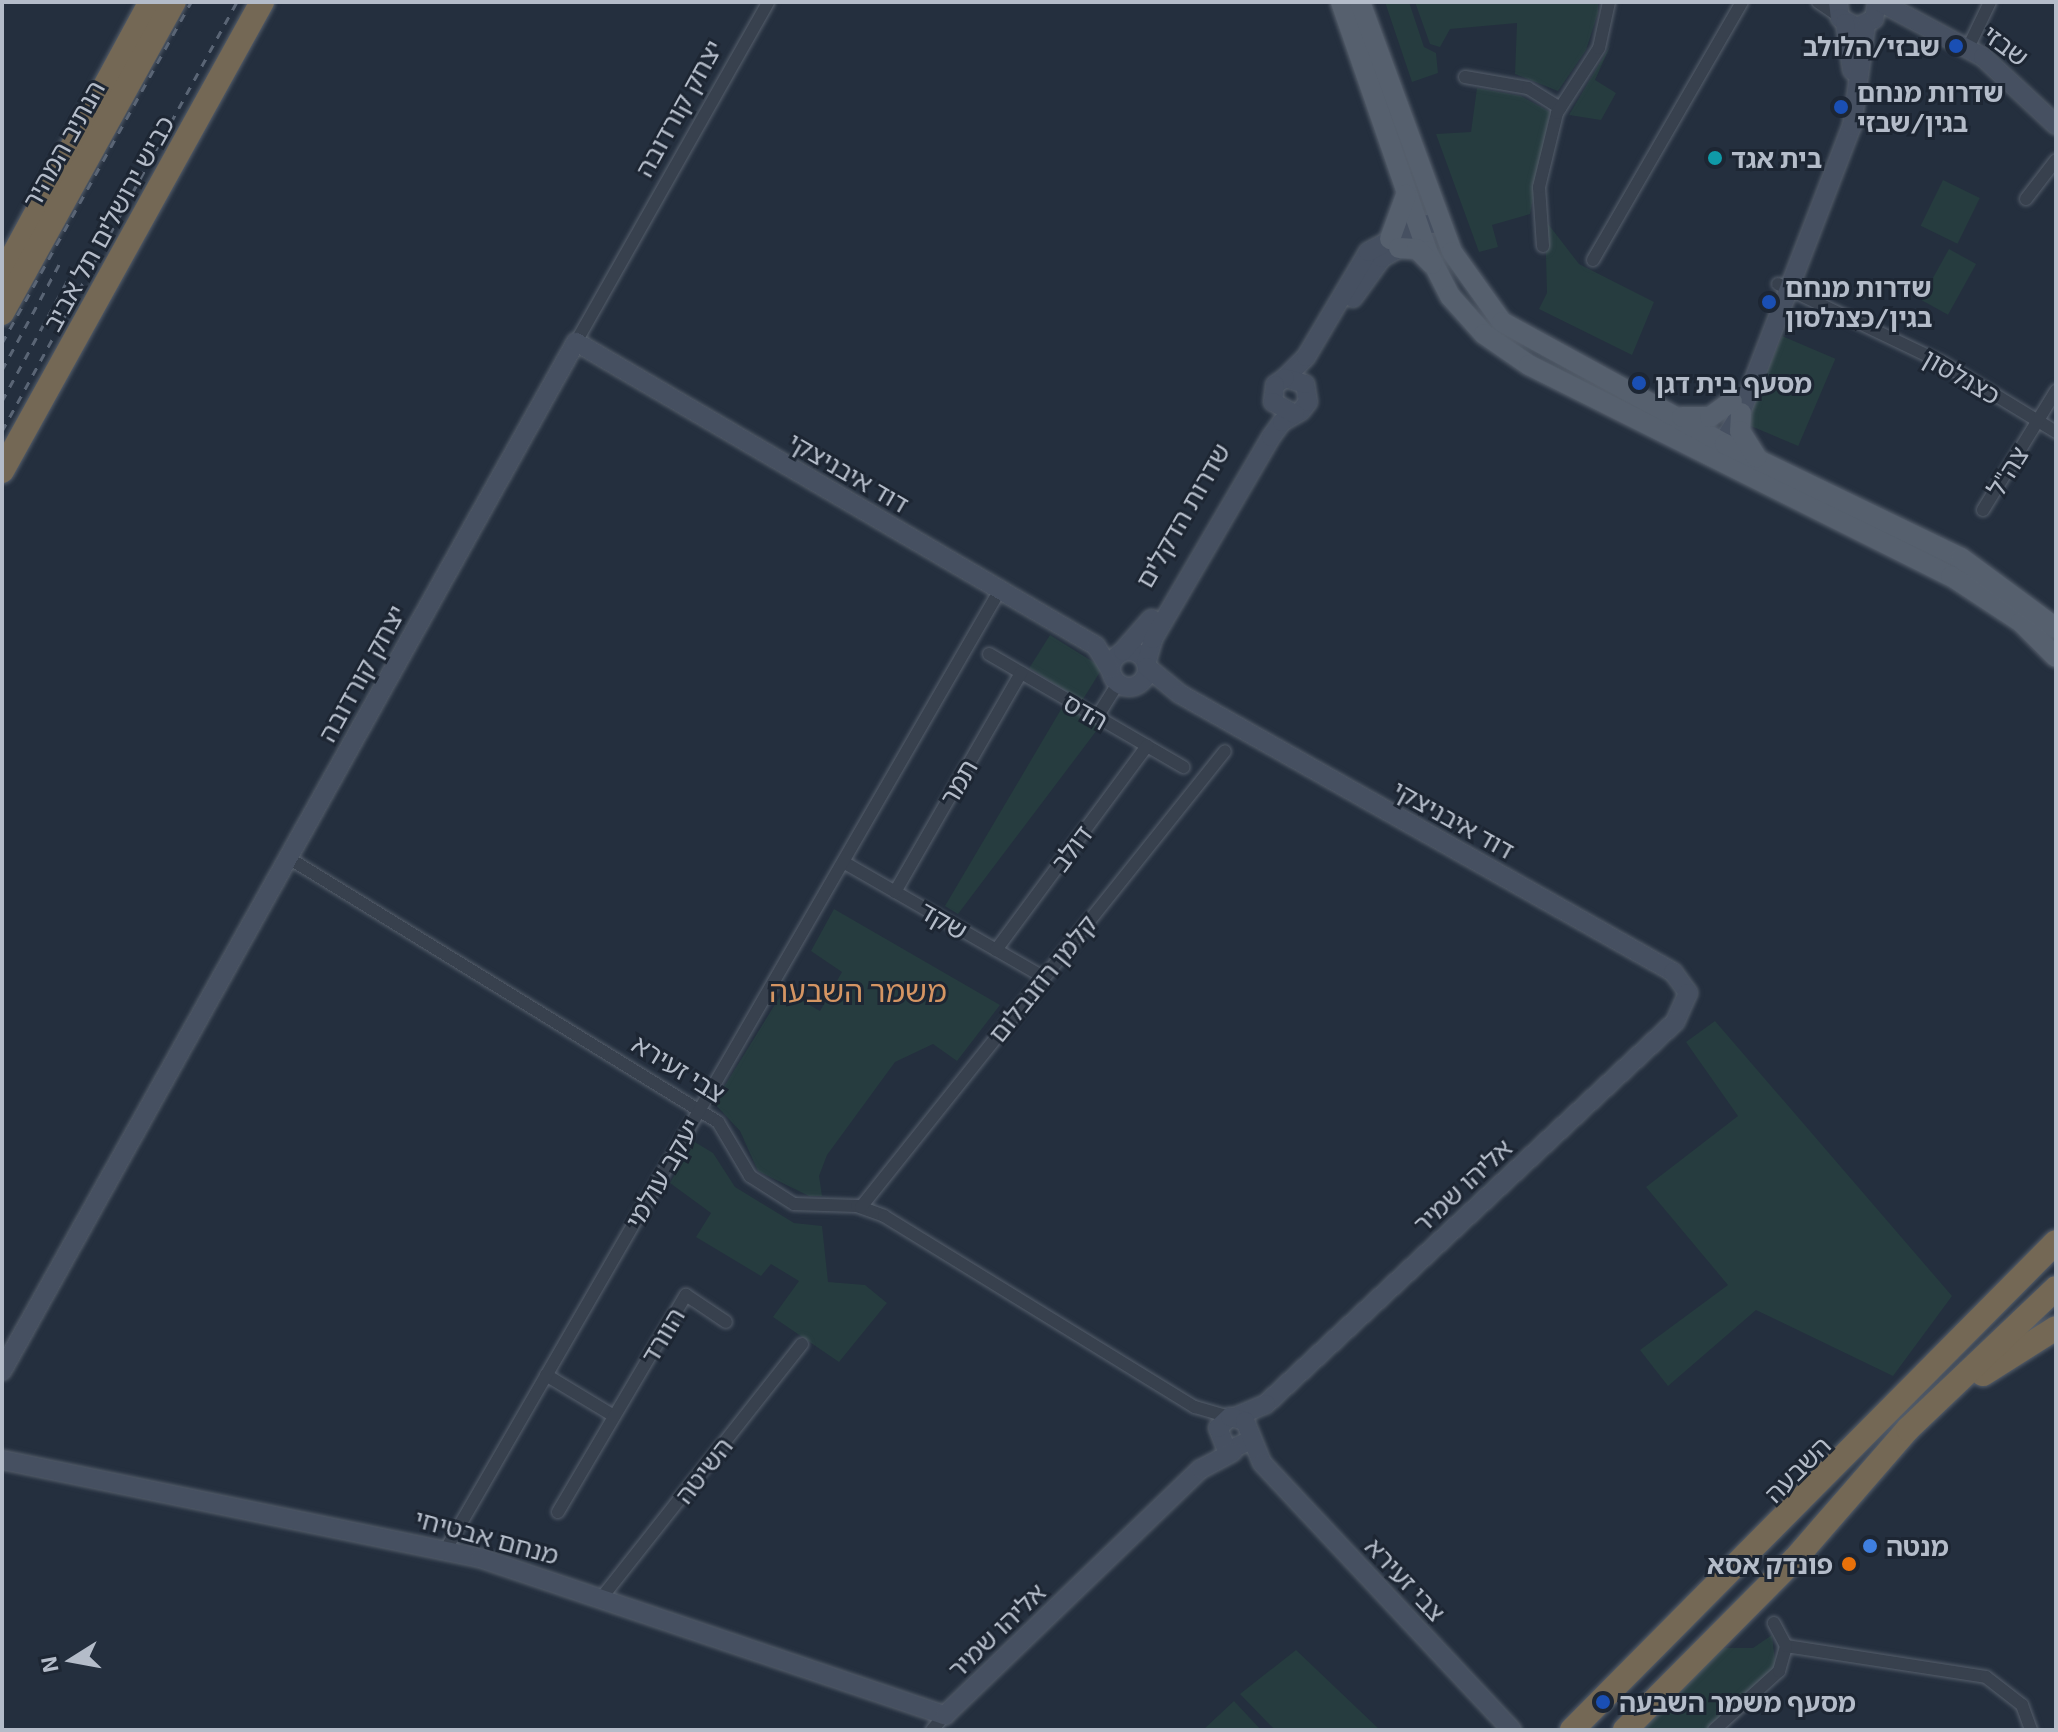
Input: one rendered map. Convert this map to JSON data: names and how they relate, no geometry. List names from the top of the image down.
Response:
{
  "streets": {
    "highway": ["הנתיב המהיר", "כביש ירושלים תל אביב", "השבעה"],
    "street": [
      "שבזי",
      "יצחק קורדובה",
      "כצנלסון",
      "צה\"ל",
      "דוד איבניצקי",
      "שדרות הדקלים",
      "הדס",
      "תמר",
      "דולב",
      "שקד",
      "קלמן רוזנבלום",
      "צבי זעירא",
      "יעקב עולמי",
      "אליהו שמיר",
      "הוורד",
      "השיטה",
      "מנחם אבטיחי"
    ]
  },
  "crossings": [
    ["יצחק קורדובה", "דוד איבניצקי"],
    ["יצחק קורדובה", "צבי זעירא"],
    ["כצנלסון", "צה\"ל"],
    ["דוד איבניצקי", "שדרות הדקלים"],
    ["דוד איבניצקי", "יעקב עולמי"],
    ["דוד איבניצקי", "אליהו שמיר"],
    ["הדס", "תמר"],
    ["הדס", "דולב"],
    ["תמר", "שקד"],
    ["דולב", "שקד"],
    ["שקד", "קלמן רוזנבלום"],
    ["שקד", "יעקב עולמי"],
    ["קלמן רוזנבלום", "צבי זעירא"],
    ["צבי זעירא", "יעקב עולמי"],
    ["צבי זעירא", "אליהו שמיר"],
    ["יעקב עולמי", "מנחם אבטיחי"],
    ["אליהו שמיר", "מנחם אבטיחי"],
    ["השיטה", "מנחם אבטיחי"]
  ],
  "districts": ["משמר השבעה"],
  "places": [
    "שבזי/הלולב",
    "שדרות מנחם בגין/שבזי",
    "בית אגד",
    "שדרות מנחם בגין/כצנלסון",
    "מסעף בית דגן",
    "מנטה",
    "פונדק אסא",
    "מסעף משמר השבעה"
  ],
  "north": "left"
}
